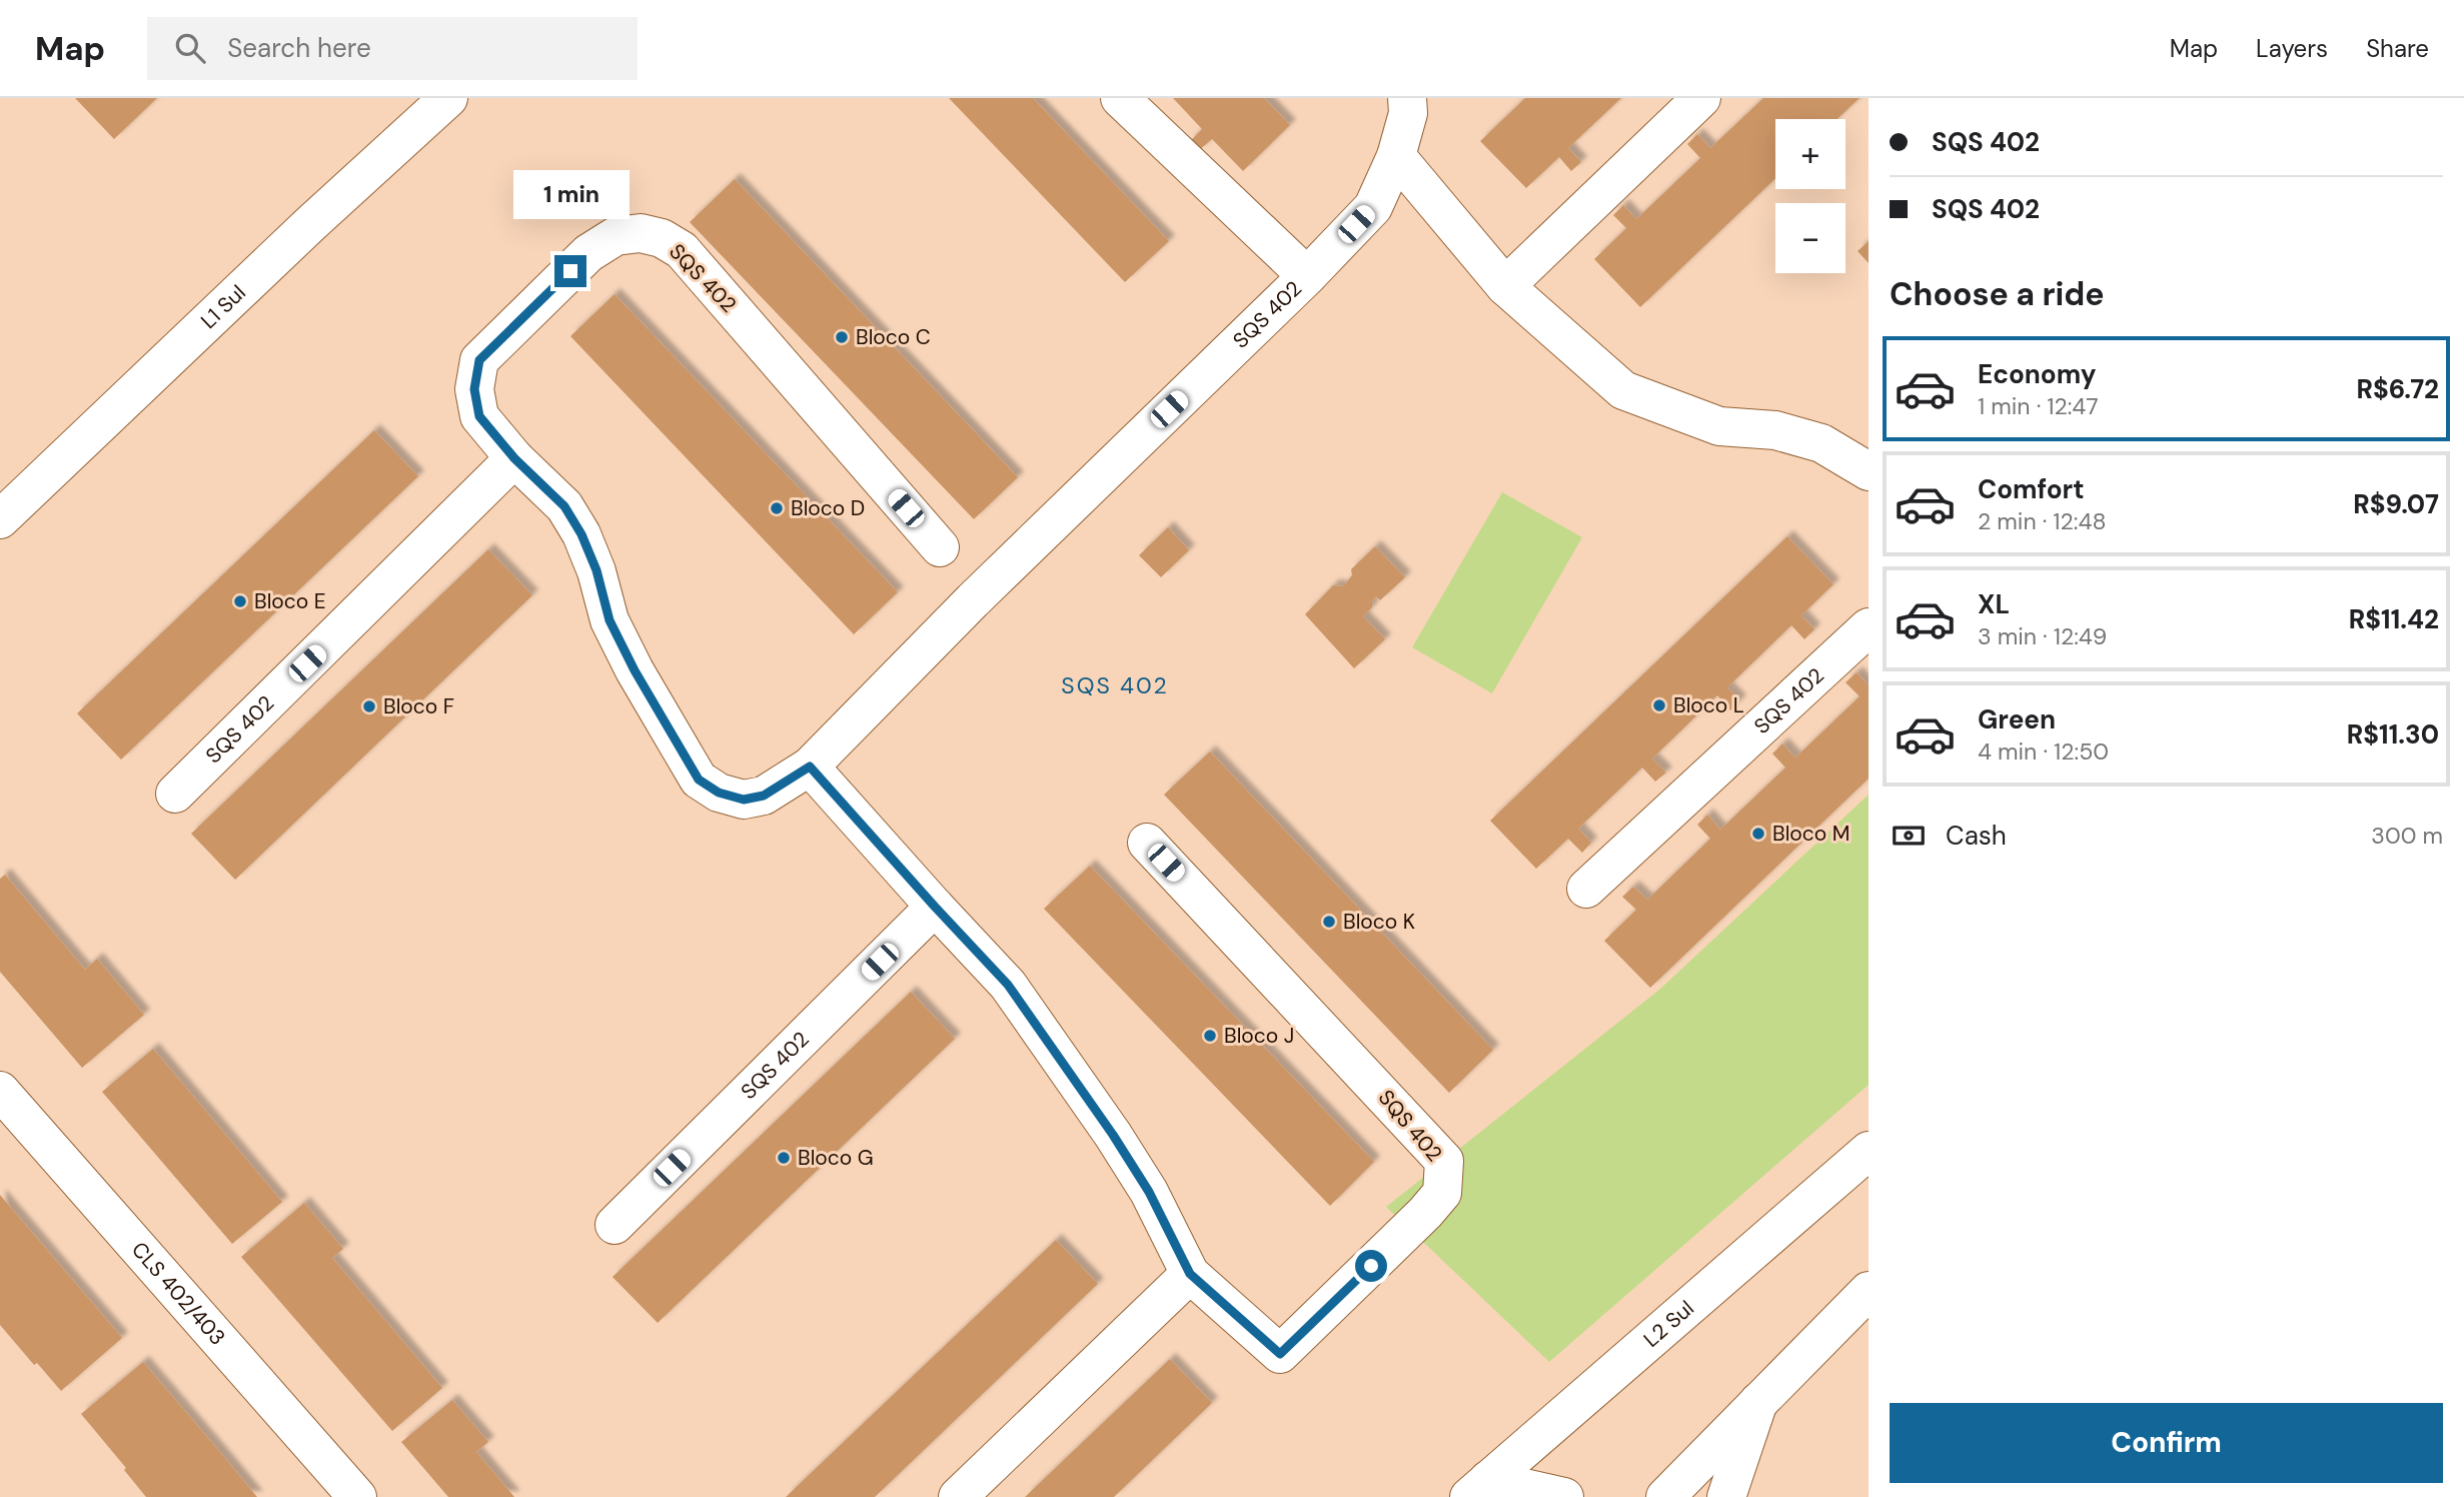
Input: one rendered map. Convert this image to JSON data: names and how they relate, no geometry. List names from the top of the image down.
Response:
{
  "streets": {
    "street": [
      "SQS 402",
      "L1 Sul",
      "CLS 402/403",
      "L2 Sul"
    ]
  },
  "districts": ["SQS 402"],
  "places": [
    "Bloco C",
    "Bloco D",
    "Bloco E",
    "Bloco L",
    "Bloco F",
    "Bloco M",
    "Bloco K",
    "Bloco J",
    "Bloco G"
  ],
  "page": {
    "header": "Map",
    "search": "Search here",
    "nav": ["Map", "Layers", "Share"],
    "banner": ["SQS 402", "SQS 402"],
    "map_buttons": ["+", "−"],
    "bubble": "1 min",
    "heading": "Choose a ride",
    "list": [
      {
        "name": "Economy",
        "note": "1 min · 12:47",
        "value": "R$6.72"
      },
      {
        "name": "Comfort",
        "note": "2 min · 12:48",
        "value": "R$9.07"
      },
      {
        "name": "XL",
        "note": "3 min · 12:49",
        "value": "R$11.42"
      },
      {
        "name": "Green",
        "note": "4 min · 12:50",
        "value": "R$11.30"
      }
    ],
    "pay": ["Cash", "300 m"],
    "buttons": "Confirm"
  }
}
